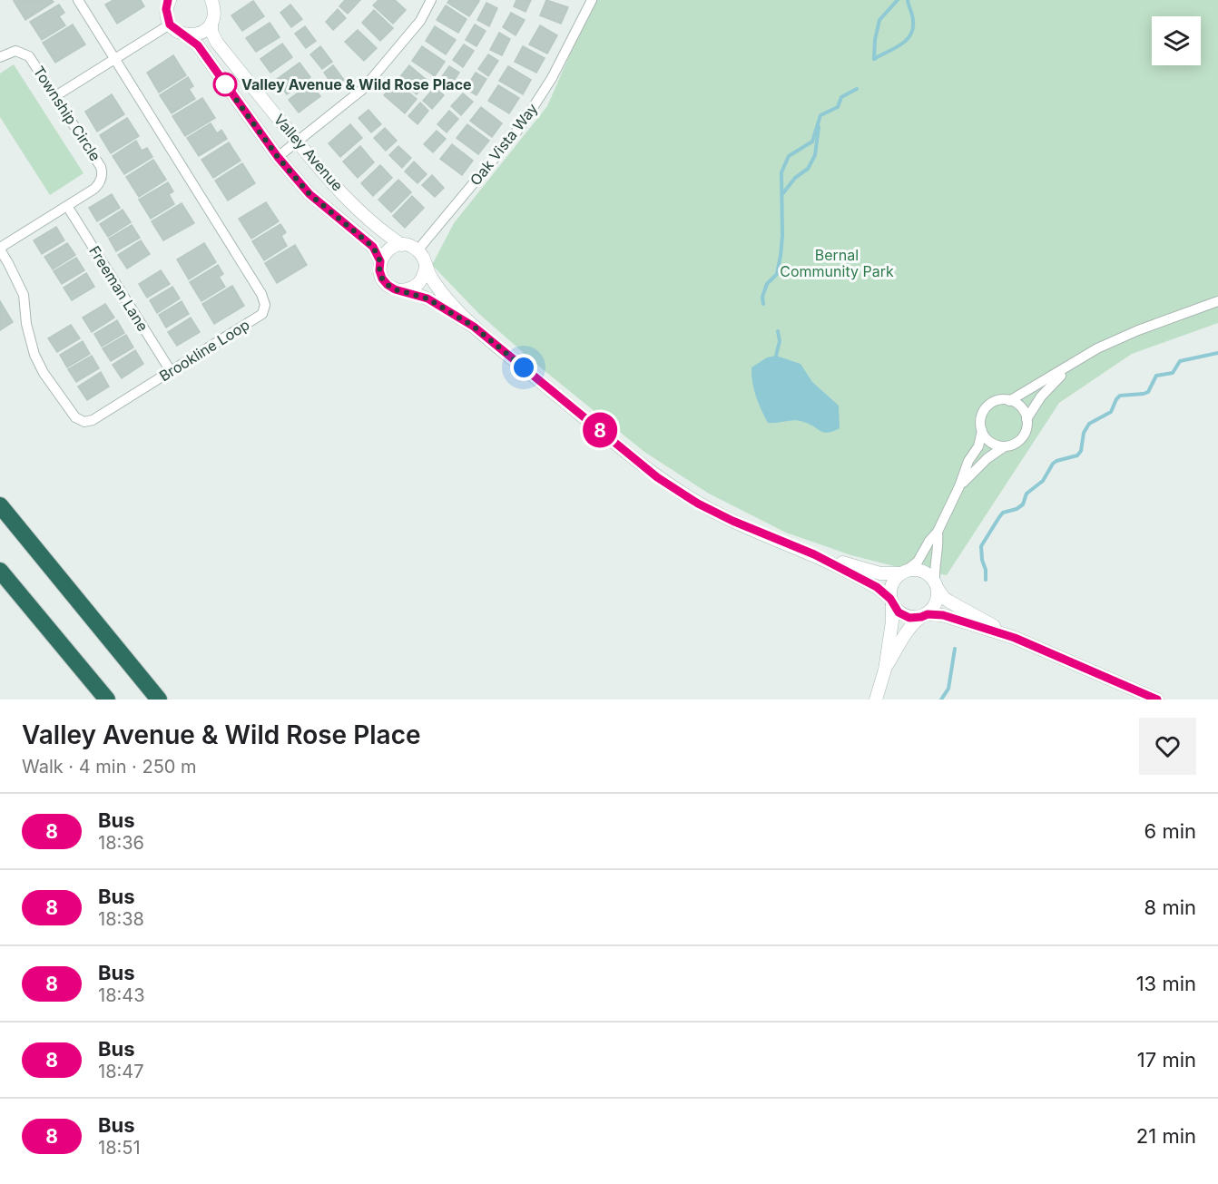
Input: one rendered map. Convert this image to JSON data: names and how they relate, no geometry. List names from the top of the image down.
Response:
{
  "streets": {
    "street": [
      "Township Circle",
      "Oak Vista Way",
      "Valley Avenue",
      "Freeman Lane",
      "Brookline Loop"
    ]
  },
  "crossings": [
    ["Township Circle", "Freeman Lane"],
    ["Township Circle", "Brookline Loop"],
    ["Oak Vista Way", "Valley Avenue"],
    ["Freeman Lane", "Brookline Loop"]
  ],
  "parks": ["Bernal Community Park"],
  "places": ["Valley Avenue & Wild Rose Place"],
  "lines": ["bus line 8"],
  "page": {
    "on_map": "8",
    "heading": ["Valley Avenue & Wild Rose Place", "Walk · 4 min · 250 m"],
    "list": [
      {
        "mark": "8",
        "name": "Bus",
        "note": "18:36",
        "value": "6 min"
      },
      {
        "mark": "8",
        "name": "Bus",
        "note": "18:38",
        "value": "8 min"
      },
      {
        "mark": "8",
        "name": "Bus",
        "note": "18:43",
        "value": "13 min"
      },
      {
        "mark": "8",
        "name": "Bus",
        "note": "18:47",
        "value": "17 min"
      },
      {
        "mark": "8",
        "name": "Bus",
        "note": "18:51",
        "value": "21 min"
      }
    ]
  }
}
